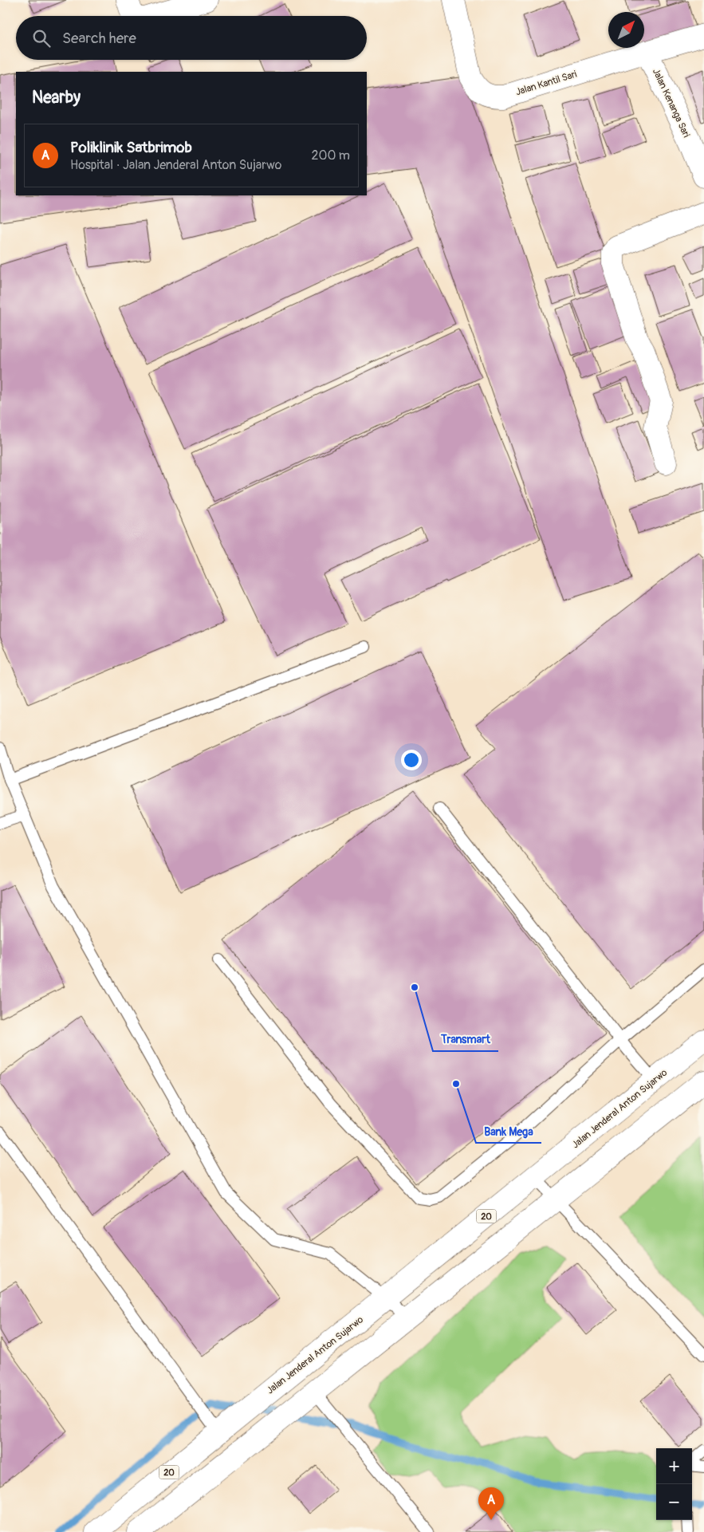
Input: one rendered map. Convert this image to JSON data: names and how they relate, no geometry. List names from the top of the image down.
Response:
{
  "streets": {
    "main road": [
      "Jalan Kantil Sari",
      "Jalan Kenanga Sari",
      "Jalan Jenderal Anton Sujarwo",
      "20"
    ]
  },
  "crossings": [
    ["Jalan Kantil Sari", "Jalan Kenanga Sari"]
  ],
  "places": ["Transmart", "Bank Mega"],
  "north": "top right",
  "page": {
    "search": "Search here",
    "heading": "Nearby",
    "list": [
      {
        "mark": "A",
        "name": "Poliklinik Satbrimob",
        "note": "Hospital · Jalan Jenderal Anton Sujarwo",
        "value": "200 m"
      }
    ],
    "map_buttons": ["+", "−"],
    "pins": "A"
  }
}
